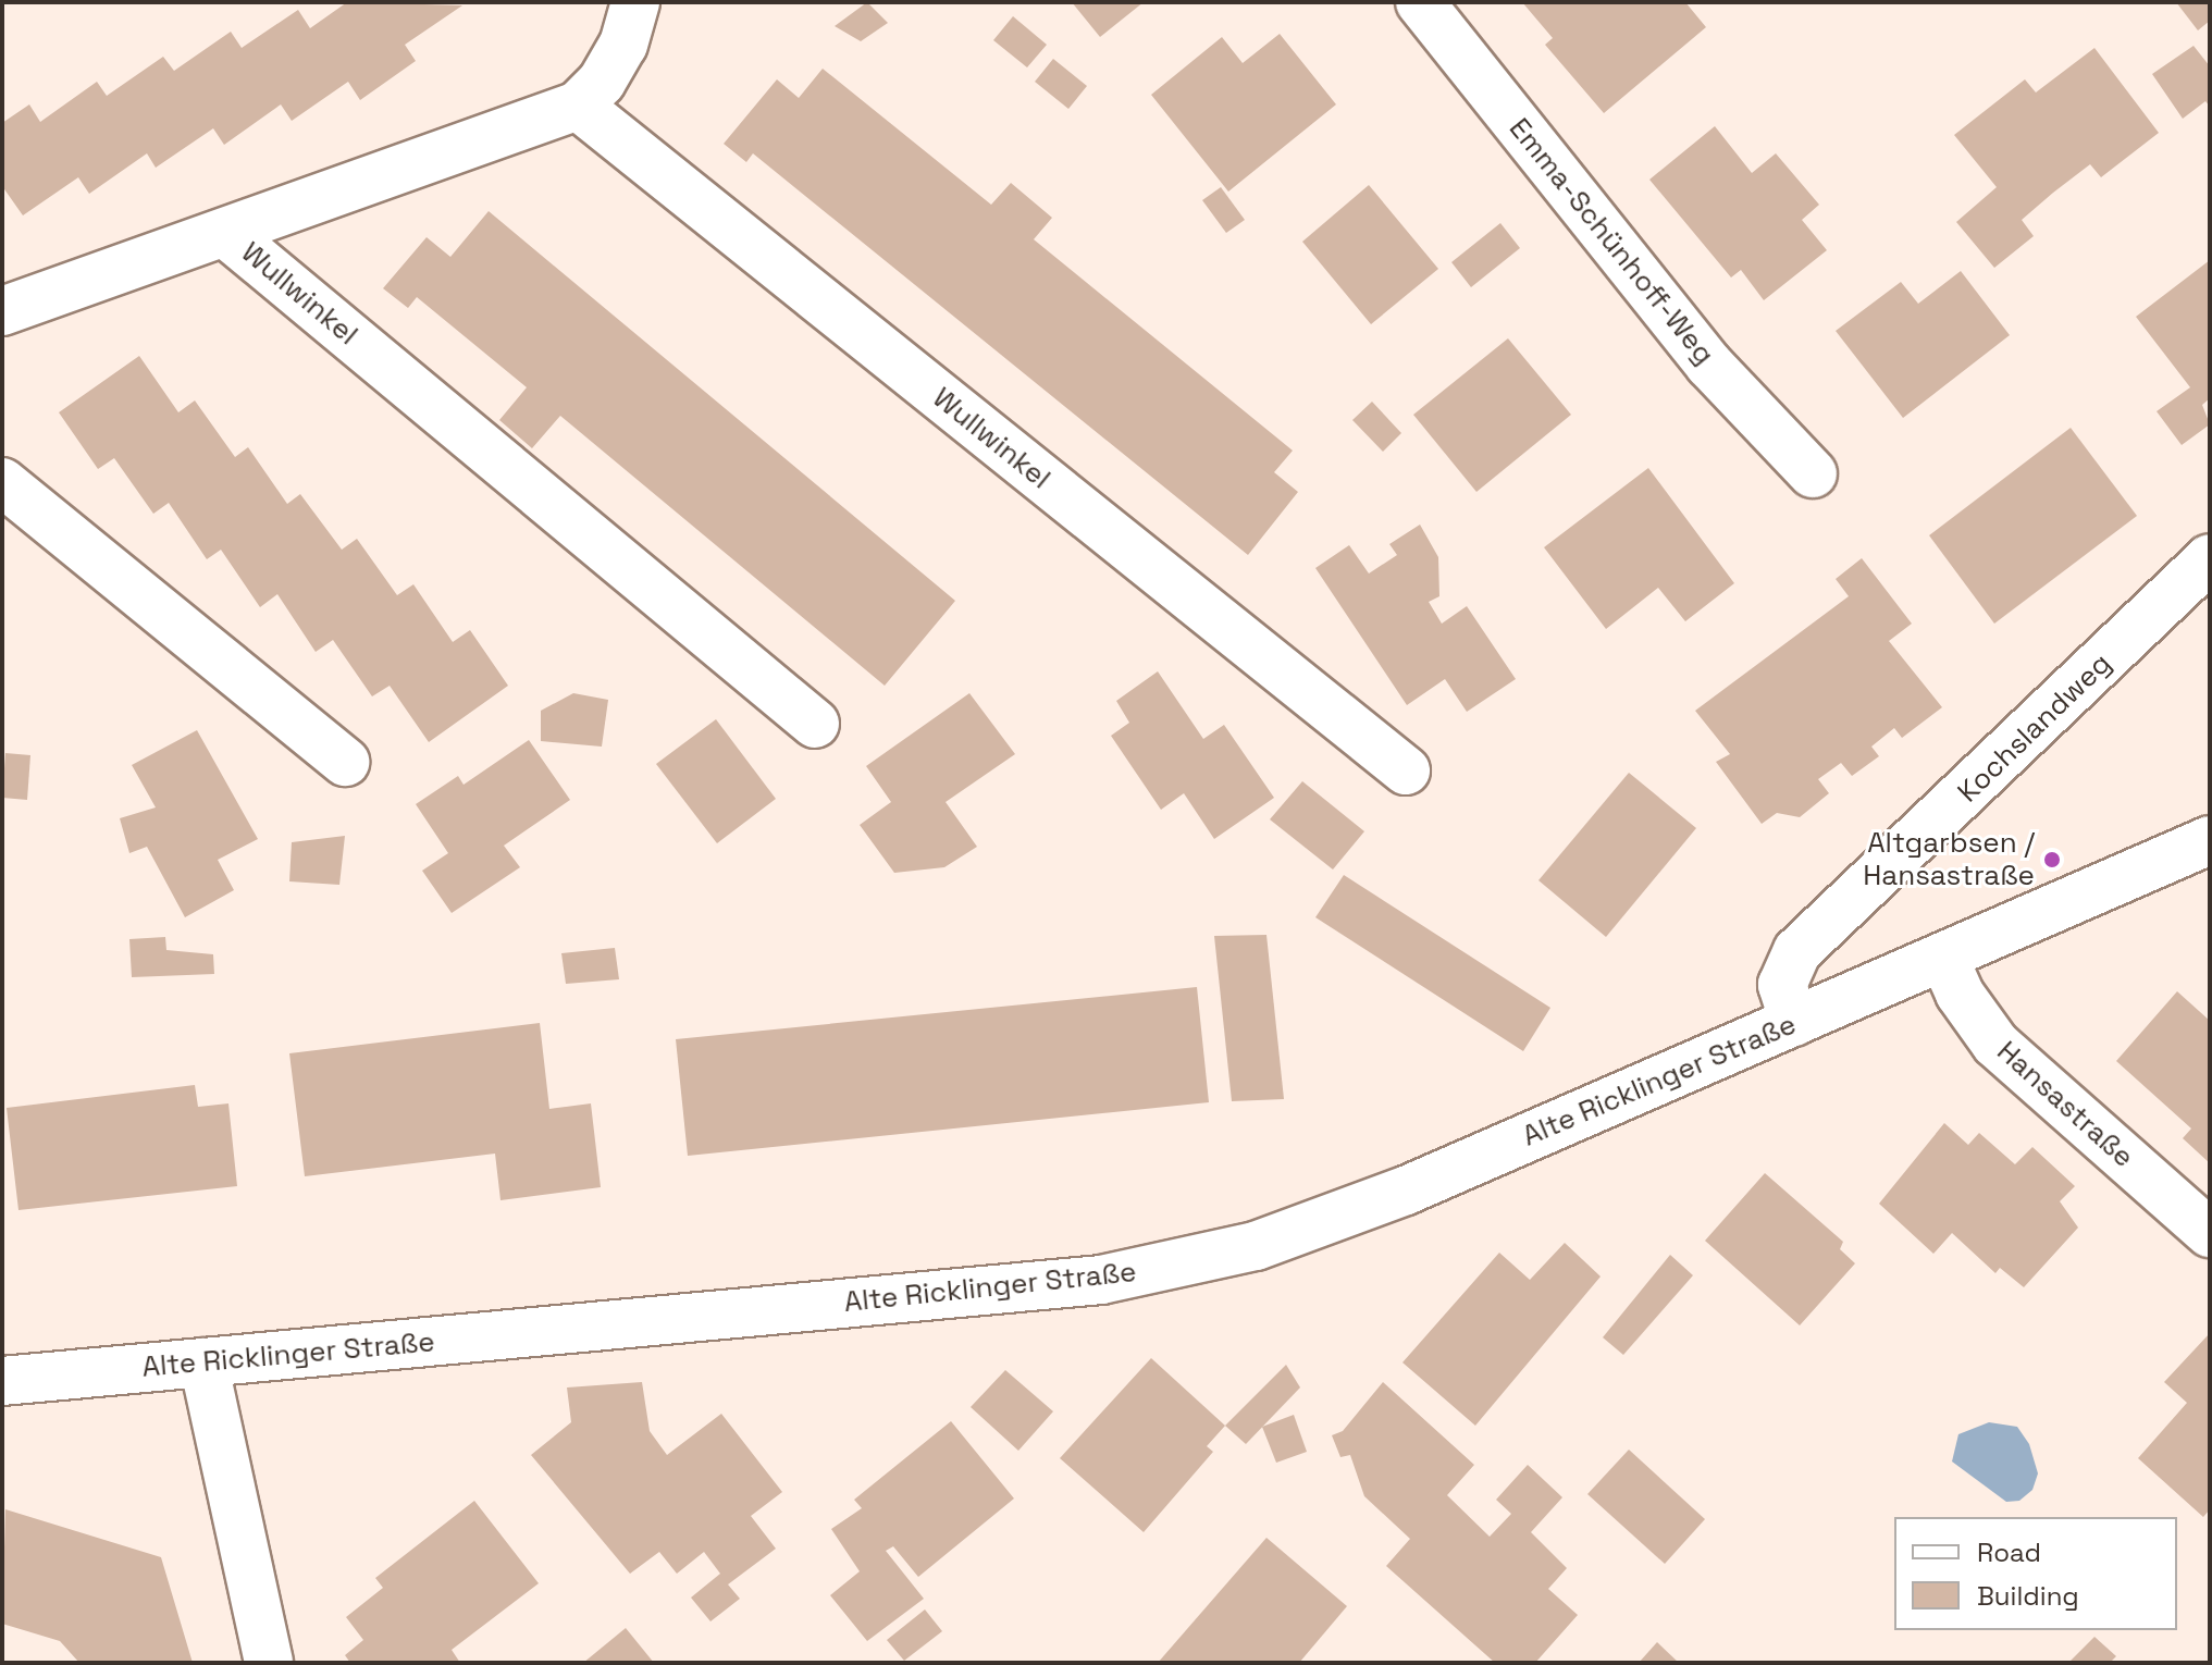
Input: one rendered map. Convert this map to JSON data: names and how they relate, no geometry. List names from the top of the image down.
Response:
{
  "streets": {
    "street": [
      "Emma-Schünhoff-Weg",
      "Wullwinkel",
      "Kochslandweg",
      "Alte Ricklinger Straße",
      "Hansastraße"
    ]
  },
  "crossings": [
    ["Kochslandweg", "Alte Ricklinger Straße"],
    ["Alte Ricklinger Straße", "Hansastraße"]
  ],
  "places": ["Altgarbsen / Hansastraße"],
  "legend": ["Road", "Building"]
}
